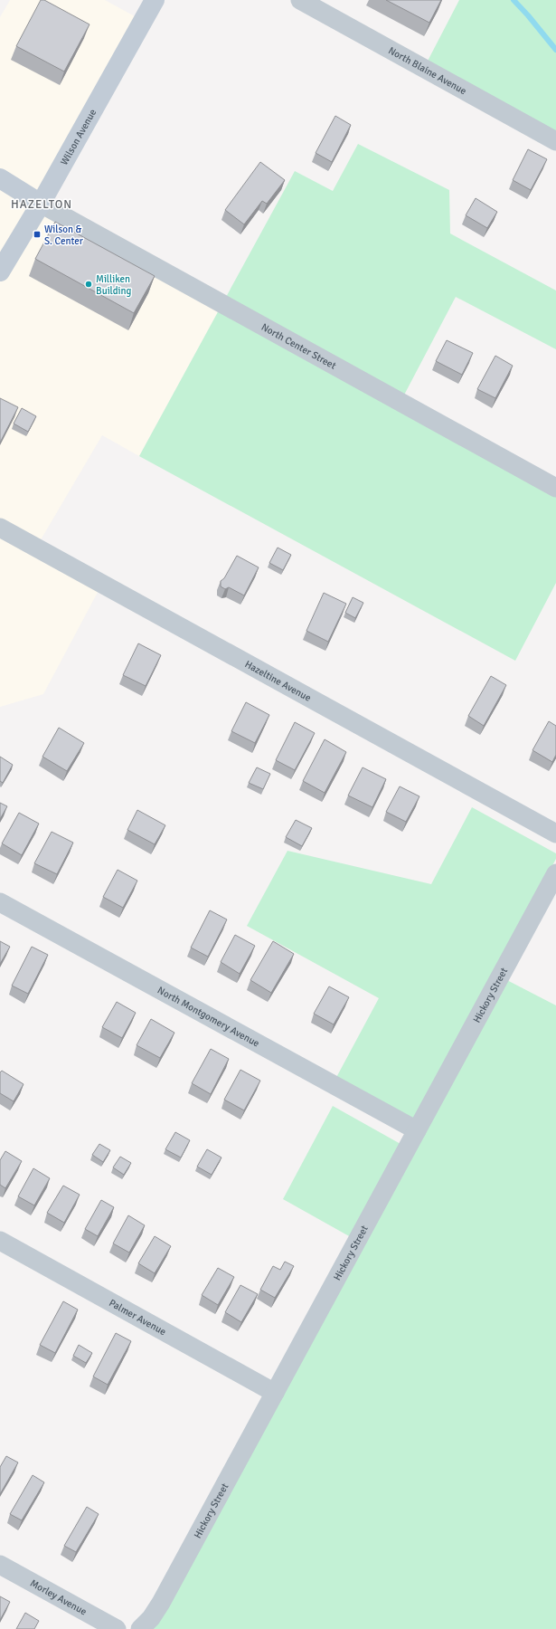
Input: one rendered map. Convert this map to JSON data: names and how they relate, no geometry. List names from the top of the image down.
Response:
{
  "streets": {
    "main road": ["Wilson Avenue"],
    "street": [
      "North Blaine Avenue",
      "North Center Street",
      "Hazeltine Avenue",
      "Hickory Street",
      "North Montgomery Avenue",
      "Palmer Avenue",
      "Morley Avenue"
    ]
  },
  "crossings": [
    ["Wilson Avenue", "North Center Street"],
    ["Hickory Street", "North Montgomery Avenue"],
    ["Hickory Street", "Palmer Avenue"]
  ],
  "districts": ["HAZELTON"],
  "places": {
    "transit": ["Wilson & S. Center"],
    "other": ["Milliken Building"]
  }
}
